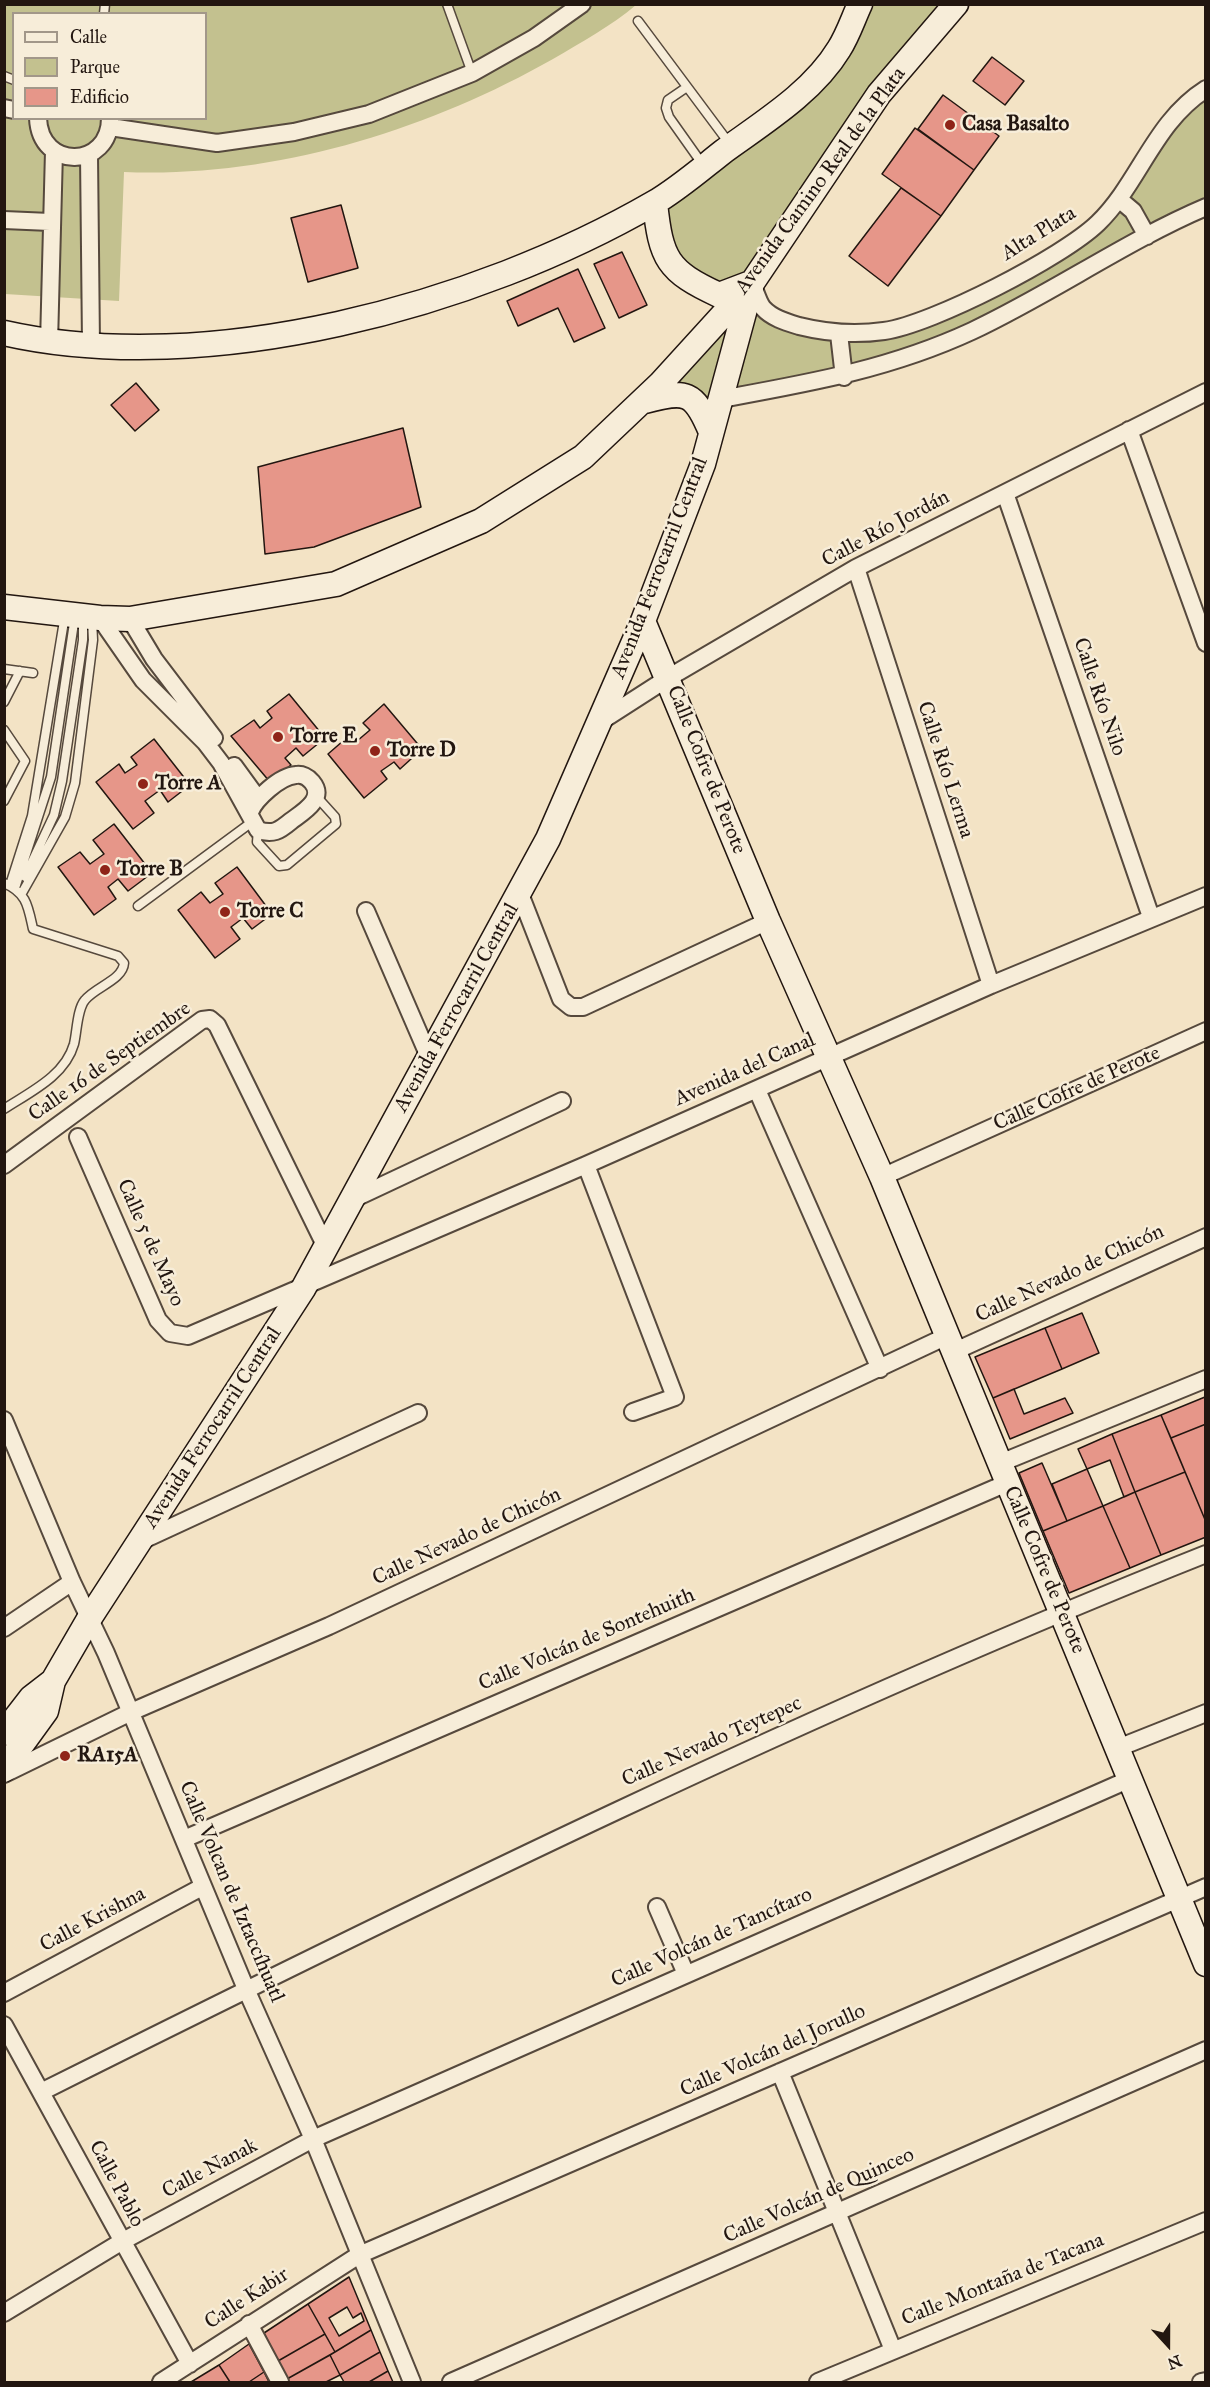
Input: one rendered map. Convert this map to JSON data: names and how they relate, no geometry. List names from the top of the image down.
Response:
{
  "streets": {
    "street": [
      "Avenida Camino Real de la Plata",
      "Alta Plata",
      "Calle Río Jordán",
      "Avenida Ferrocarril Central",
      "Calle Río Nilo",
      "Calle Cofre de Perote",
      "Calle Río Lerma",
      "Calle 16 de Septiembre",
      "Avenida del Canal",
      "Calle 5 de Mayo",
      "Calle Nevado de Chicón",
      "Calle Volcán de Sontehuith",
      "Calle Nevado Teytepec",
      "Calle Volcan de Iztaccíhuatl",
      "Calle Krishna",
      "Calle Volcán de Tancítaro",
      "Calle Volcán del Jorullo",
      "Calle Nanak",
      "Calle Pablo",
      "Calle Volcán de Quinceo",
      "Calle Montaña de Tacana",
      "Calle Kabir"
    ]
  },
  "crossings": [
    ["Avenida Camino Real de la Plata", "Alta Plata"],
    ["Avenida Camino Real de la Plata", "Avenida Ferrocarril Central"],
    ["Alta Plata", "Avenida Ferrocarril Central"],
    ["Calle Río Jordán", "Avenida Ferrocarril Central"],
    ["Calle Río Jordán", "Calle Río Nilo"],
    ["Calle Río Jordán", "Calle Cofre de Perote"],
    ["Calle Río Jordán", "Calle Río Lerma"],
    ["Avenida Ferrocarril Central", "Calle Cofre de Perote"],
    ["Avenida Ferrocarril Central", "Calle 16 de Septiembre"],
    ["Avenida Ferrocarril Central", "Avenida del Canal"],
    ["Avenida Ferrocarril Central", "Calle 5 de Mayo"],
    ["Avenida Ferrocarril Central", "Calle Nevado de Chicón"],
    ["Avenida Ferrocarril Central", "Calle Volcan de Iztaccíhuatl"],
    ["Calle Río Nilo", "Avenida del Canal"],
    ["Calle Cofre de Perote", "Avenida del Canal"],
    ["Calle Cofre de Perote", "Calle Nevado de Chicón"],
    ["Calle Cofre de Perote", "Calle Volcán de Sontehuith"],
    ["Calle Cofre de Perote", "Calle Nevado Teytepec"],
    ["Calle Cofre de Perote", "Calle Volcán de Tancítaro"],
    ["Calle Cofre de Perote", "Calle Volcán del Jorullo"],
    ["Calle Río Lerma", "Avenida del Canal"],
    ["Avenida del Canal", "Calle 5 de Mayo"],
    ["Calle Nevado de Chicón", "Calle Volcan de Iztaccíhuatl"],
    ["Calle Volcán de Sontehuith", "Calle Volcan de Iztaccíhuatl"],
    ["Calle Nevado Teytepec", "Calle Volcan de Iztaccíhuatl"],
    ["Calle Volcan de Iztaccíhuatl", "Calle Krishna"],
    ["Calle Volcan de Iztaccíhuatl", "Calle Volcán de Tancítaro"],
    ["Calle Volcan de Iztaccíhuatl", "Calle Volcán del Jorullo"],
    ["Calle Volcan de Iztaccíhuatl", "Calle Nanak"],
    ["Calle Volcan de Iztaccíhuatl", "Calle Kabir"],
    ["Calle Volcán de Tancítaro", "Calle Nanak"],
    ["Calle Volcán del Jorullo", "Calle Kabir"],
    ["Calle Nanak", "Calle Pablo"],
    ["Calle Pablo", "Calle Kabir"]
  ],
  "places": [
    "Casa Basalto",
    "Torre E",
    "Torre D",
    "Torre A",
    "Torre B",
    "Torre C",
    "RA15A"
  ],
  "legend": ["Calle", "Parque", "Edificio"],
  "north": "bottom"
}
